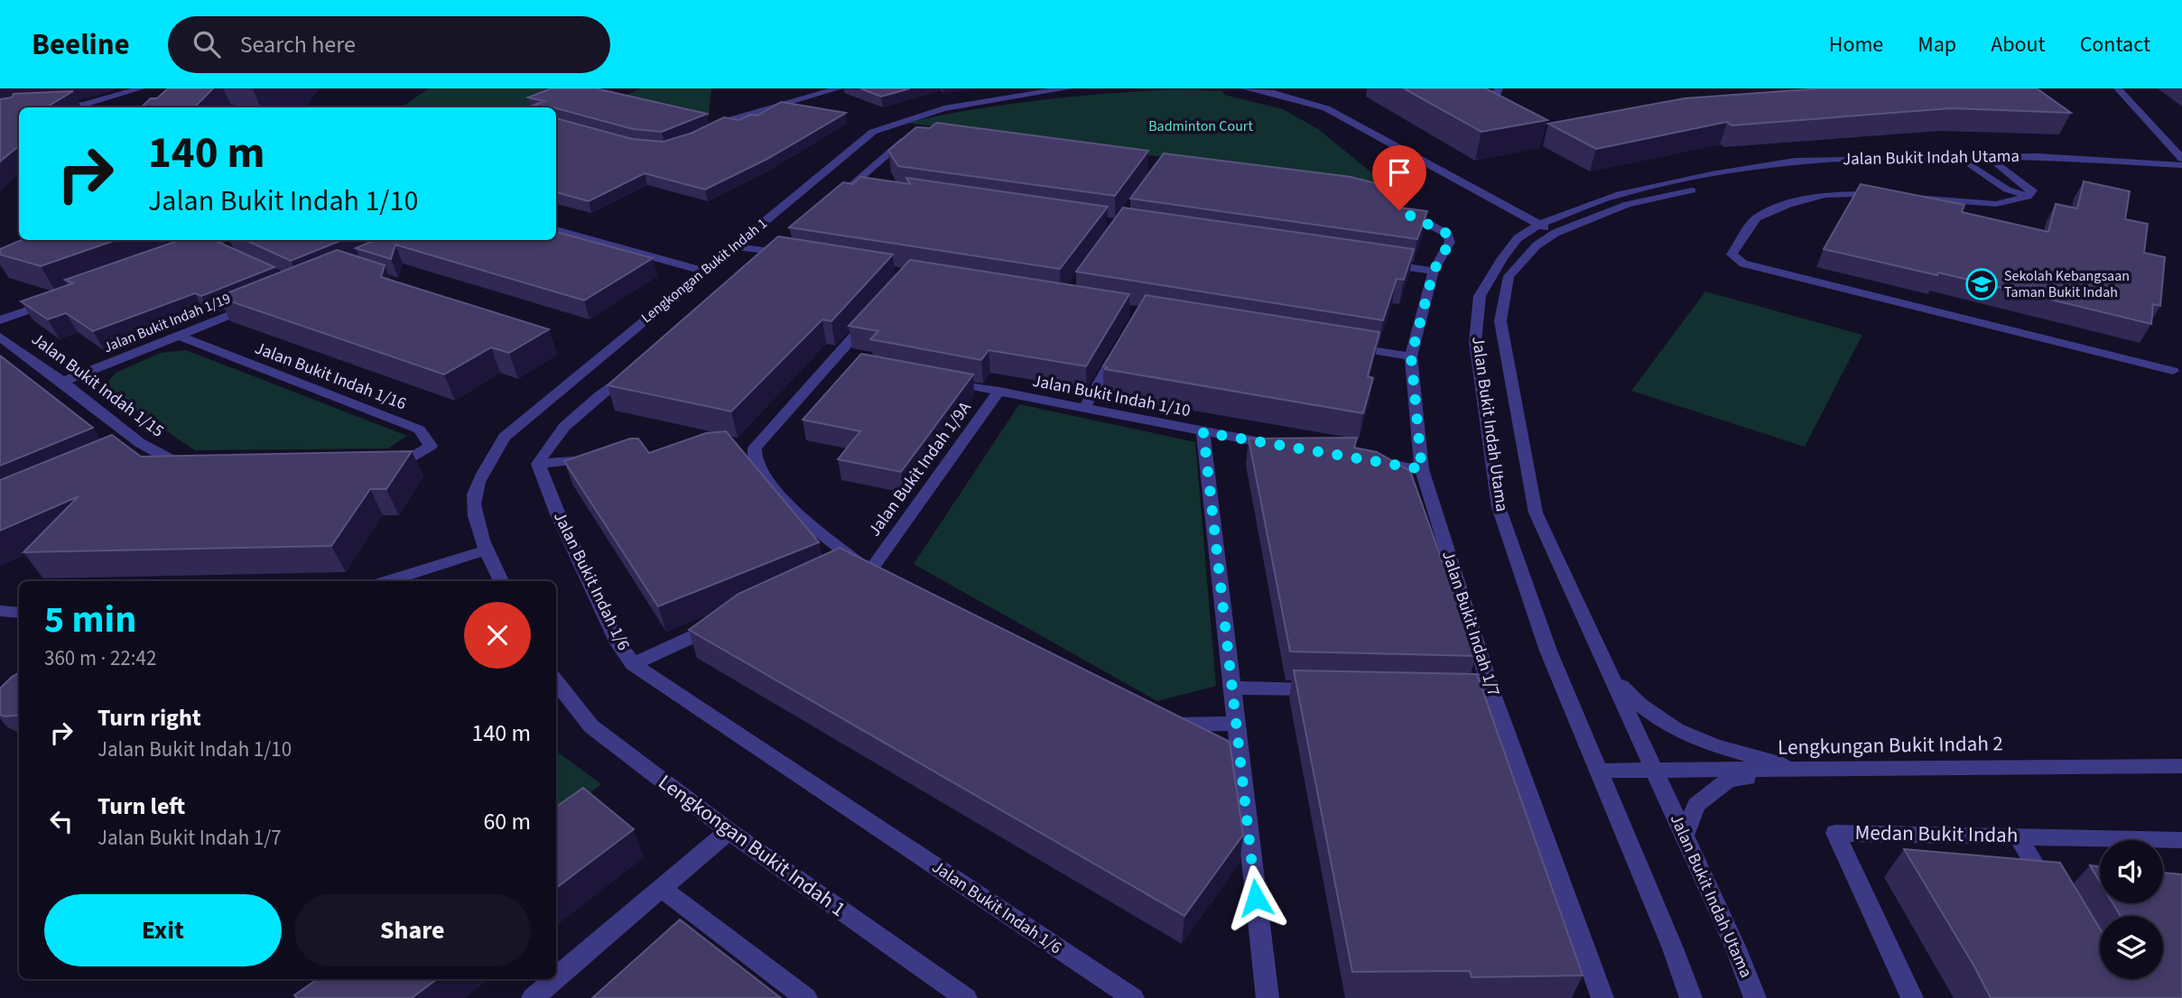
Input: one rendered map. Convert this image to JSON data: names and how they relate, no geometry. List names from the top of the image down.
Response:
{
  "streets": {
    "street": [
      "Jalan Bukit Indah Utama",
      "Lengkongan Bukit Indah 1",
      "Jalan Bukit Indah 1/19",
      "Jalan Bukit Indah 1/16",
      "Jalan Bukit Indah 1/15",
      "Jalan Bukit Indah 1/10",
      "Jalan Bukit Indah 1/9A",
      "Jalan Bukit Indah 1/6",
      "Jalan Bukit Indah 1/7",
      "Lengkungan Bukit Indah 2",
      "Medan Bukit Indah"
    ]
  },
  "crossings": [
    ["Jalan Bukit Indah Utama", "Lengkungan Bukit Indah 2"],
    ["Jalan Bukit Indah 1/19", "Jalan Bukit Indah 1/16"],
    ["Jalan Bukit Indah 1/19", "Jalan Bukit Indah 1/15"],
    ["Jalan Bukit Indah 1/10", "Jalan Bukit Indah 1/9A"]
  ],
  "parks": ["Badminton Court"],
  "places": {
    "school or university": ["Sekolah Kebangsaan Taman Bukit Indah"]
  },
  "page": {
    "header": "Beeline",
    "search": "Search here",
    "nav": [
      "Home",
      "Map",
      "About",
      "Contact"
    ],
    "turn": ["140 m", "Jalan Bukit Indah 1/10"],
    "heading": ["5 min", "360 m · 22:42"],
    "list": [
      {
        "name": "Turn right",
        "note": "Jalan Bukit Indah 1/10",
        "value": "140 m"
      },
      {
        "name": "Turn left",
        "note": "Jalan Bukit Indah 1/7",
        "value": "60 m"
      }
    ],
    "buttons": ["Exit", "Share"]
  }
}
